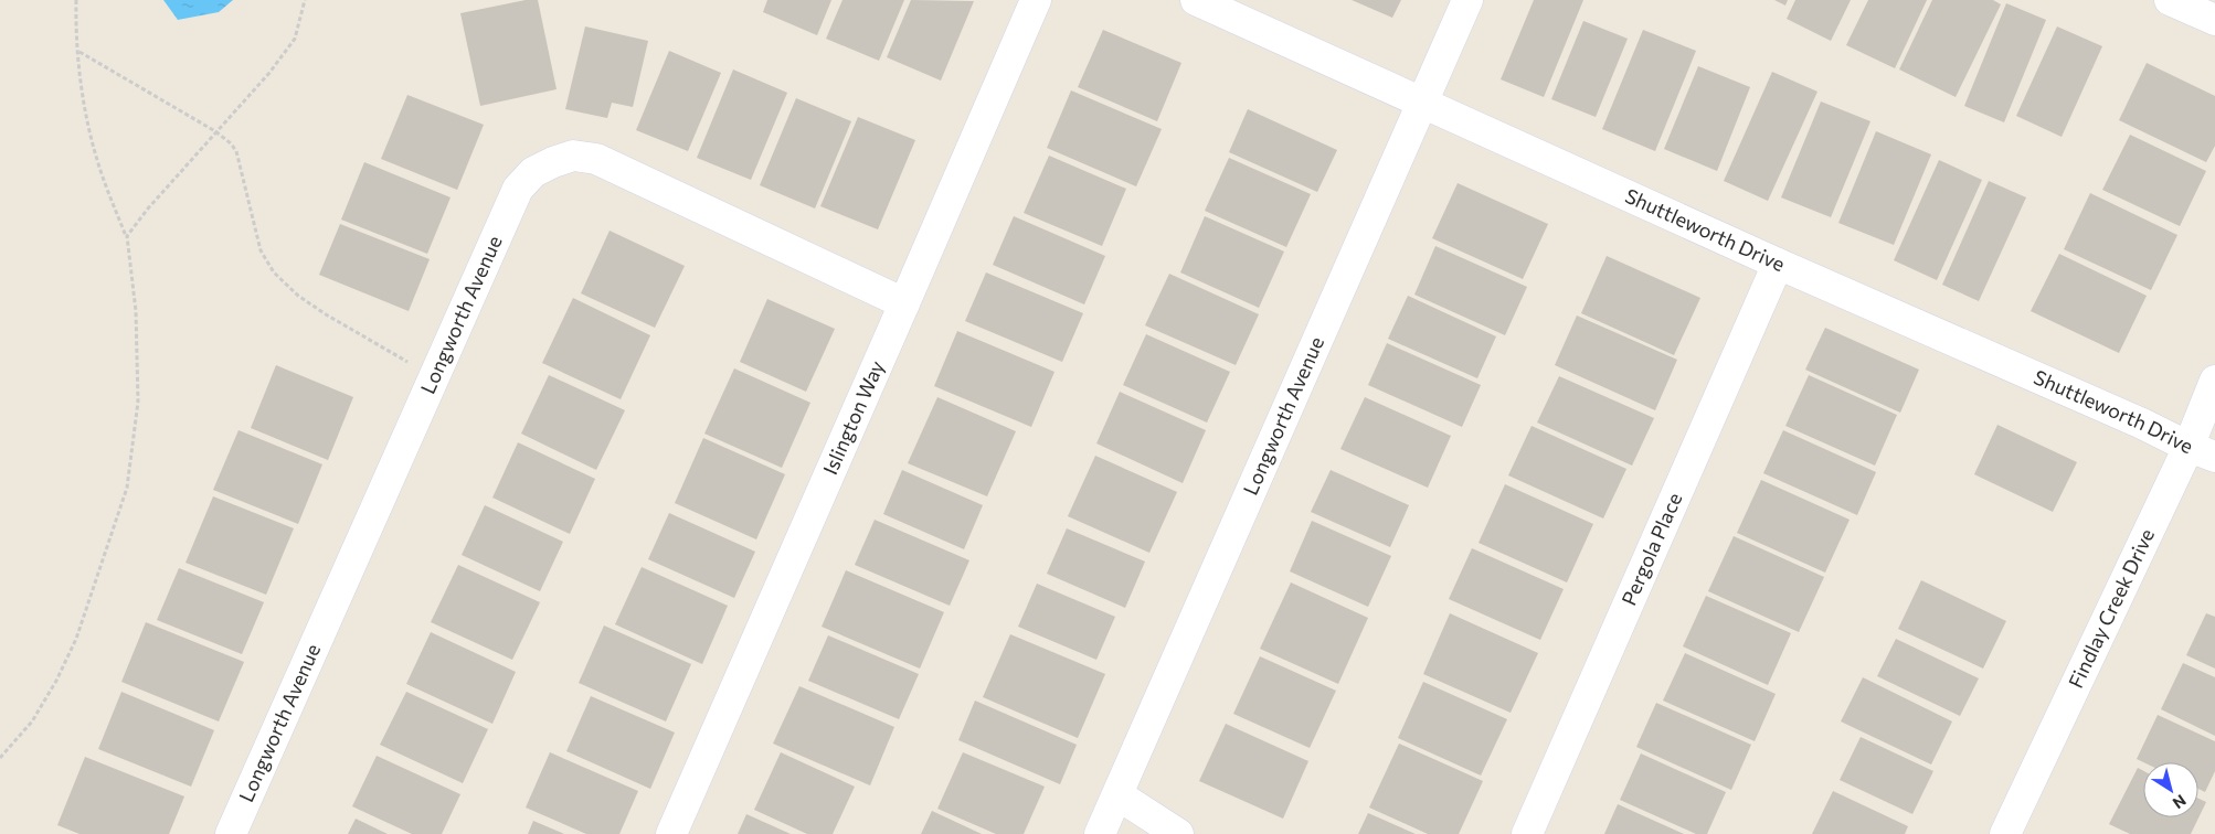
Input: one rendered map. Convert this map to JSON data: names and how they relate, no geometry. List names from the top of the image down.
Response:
{
  "streets": {
    "street": [
      "Shuttleworth Drive",
      "Longworth Avenue",
      "Islington Way",
      "Pergola Place",
      "Findlay Creek Drive"
    ]
  },
  "crossings": [
    ["Shuttleworth Drive", "Longworth Avenue"],
    ["Shuttleworth Drive", "Pergola Place"],
    ["Shuttleworth Drive", "Findlay Creek Drive"],
    ["Longworth Avenue", "Islington Way"]
  ],
  "north": "bottom right"
}
